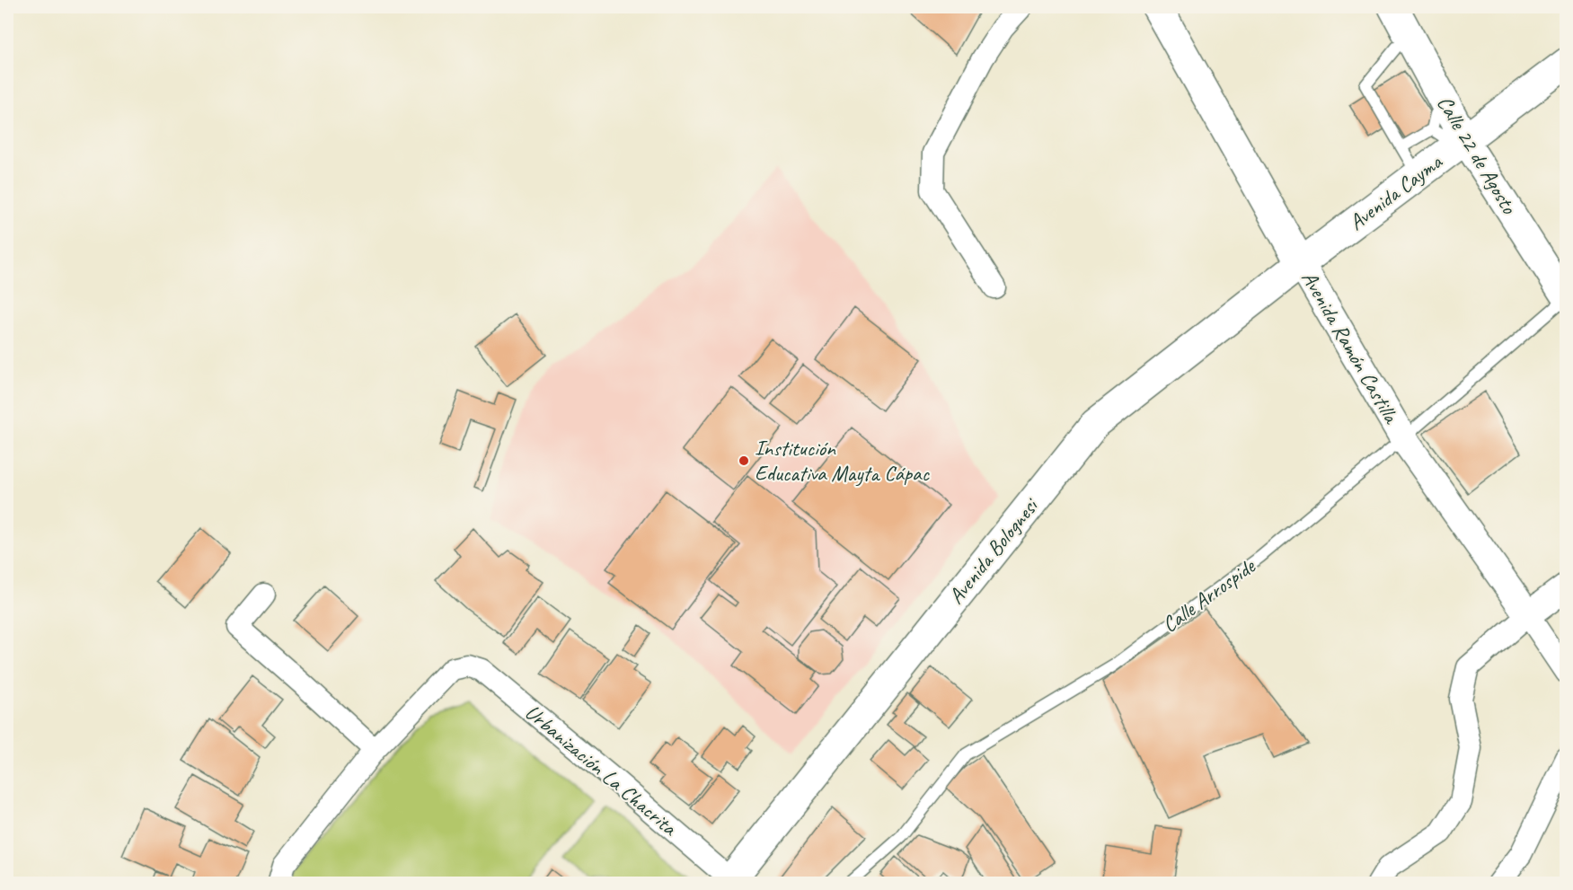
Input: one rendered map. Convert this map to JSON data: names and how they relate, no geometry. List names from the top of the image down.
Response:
{
  "streets": {
    "main road": [
      "Calle 22 de Agosto",
      "Avenida Cayma",
      "Avenida Ramón Castilla",
      "Avenida Bolognesi"
    ],
    "street": ["Urbanización La Chacrita"],
    "lane": ["Calle Arrospide"]
  },
  "crossings": [
    ["Calle 22 de Agosto", "Avenida Cayma"],
    ["Calle 22 de Agosto", "Calle Arrospide"],
    ["Avenida Cayma", "Avenida Ramón Castilla"],
    ["Avenida Cayma", "Avenida Bolognesi"],
    ["Avenida Ramón Castilla", "Avenida Bolognesi"],
    ["Avenida Ramón Castilla", "Calle Arrospide"],
    ["Avenida Bolognesi", "Urbanización La Chacrita"]
  ],
  "places": ["Institución Educativa Mayta Cápac"]
}
